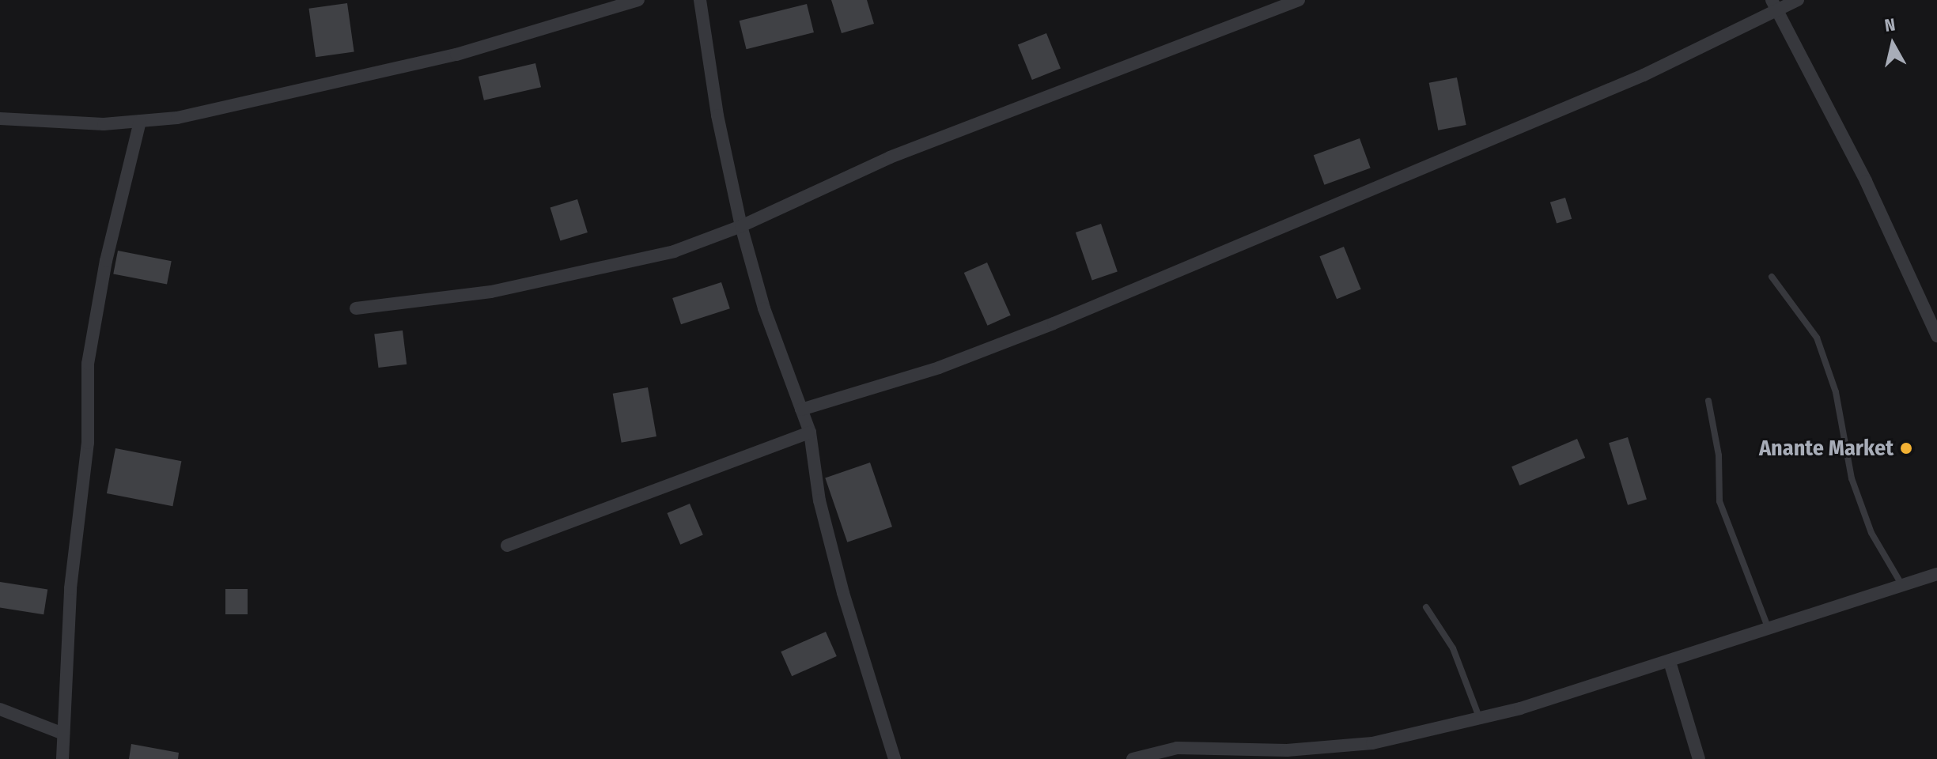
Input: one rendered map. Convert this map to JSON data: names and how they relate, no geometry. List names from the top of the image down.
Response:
{
  "places": ["Anante Market"],
  "north": "top"
}
